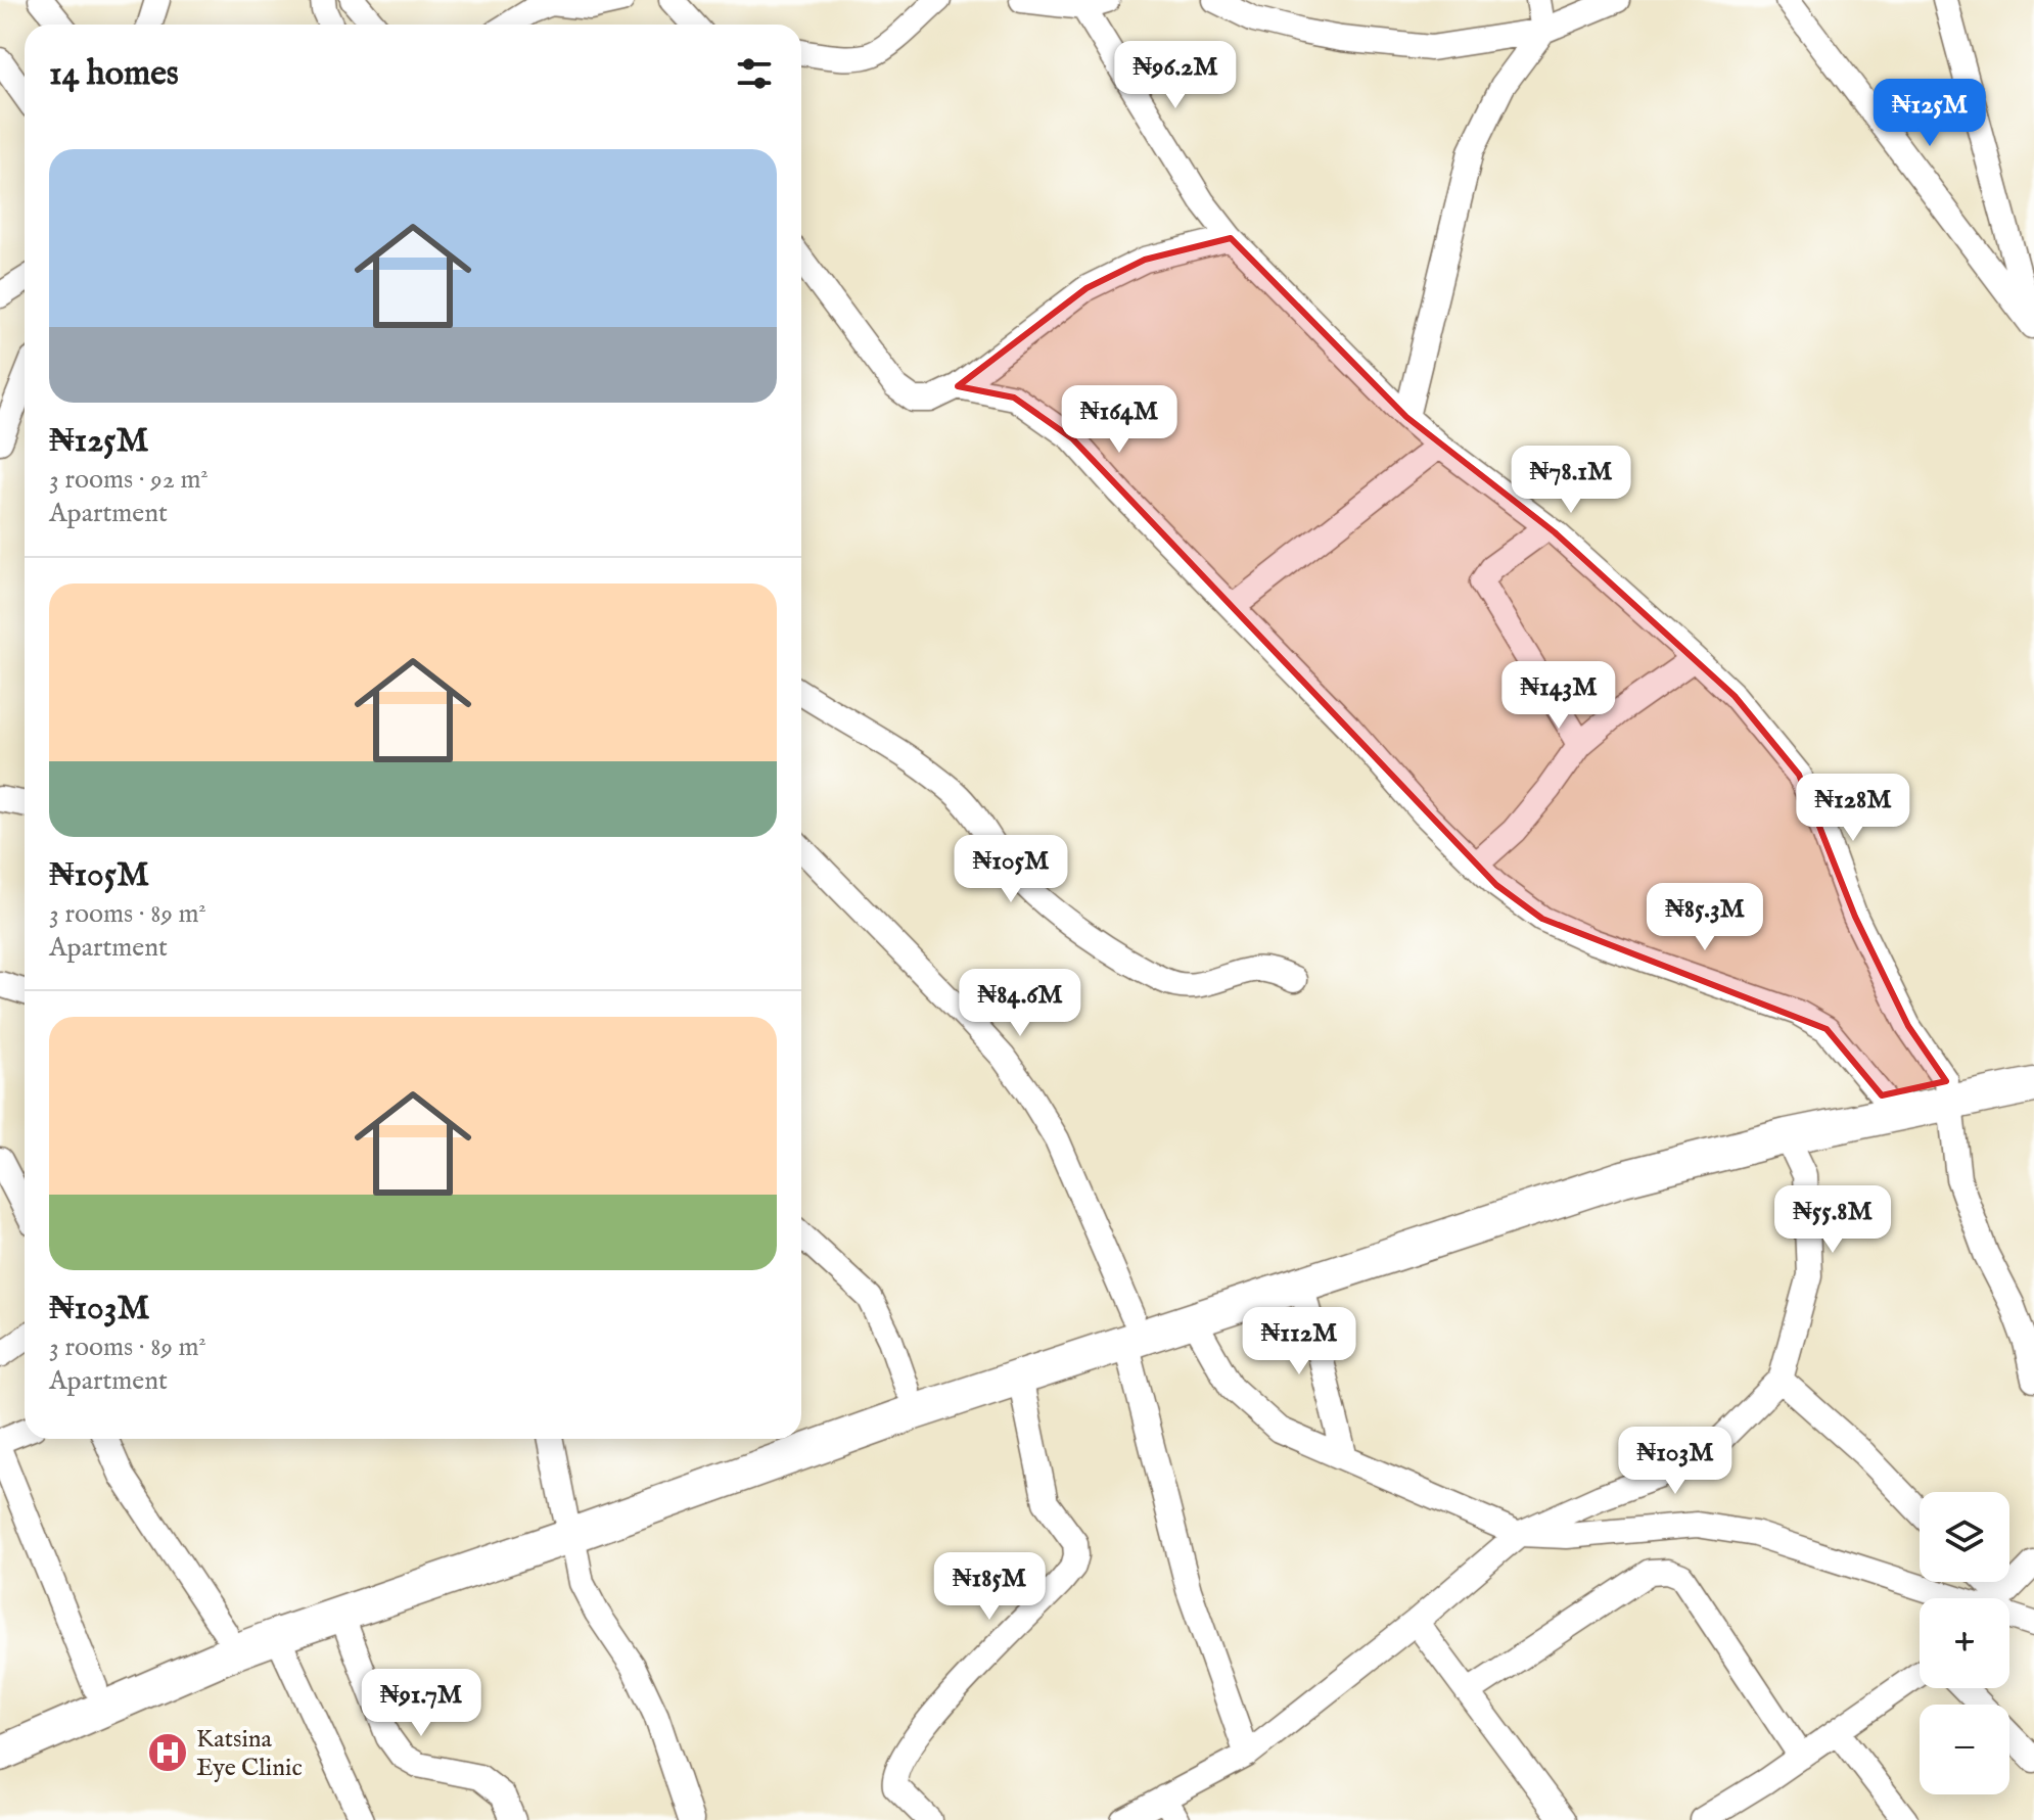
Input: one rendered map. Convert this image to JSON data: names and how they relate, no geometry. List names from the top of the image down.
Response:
{
  "places": {
    "hospital": ["Katsina Eye Clinic"]
  },
  "page": {
    "heading": "14 homes",
    "price": [
      "₦96.2M",
      "₦125M",
      "₦164M",
      "₦78.1M",
      "₦143M",
      "₦128M",
      "₦105M",
      "₦85.3M",
      "₦84.6M",
      "₦55.8M",
      "₦112M",
      "₦103M",
      "₦185M",
      "₦91.7M"
    ],
    "list": [
      {
        "name": "₦125M",
        "note": "3 rooms · 92 m² · Apartment"
      },
      {
        "name": "₦105M",
        "note": "3 rooms · 89 m² · Apartment"
      },
      {
        "name": "₦103M",
        "note": "3 rooms · 89 m² · Apartment"
      }
    ],
    "map_buttons": ["+", "−"]
  }
}
